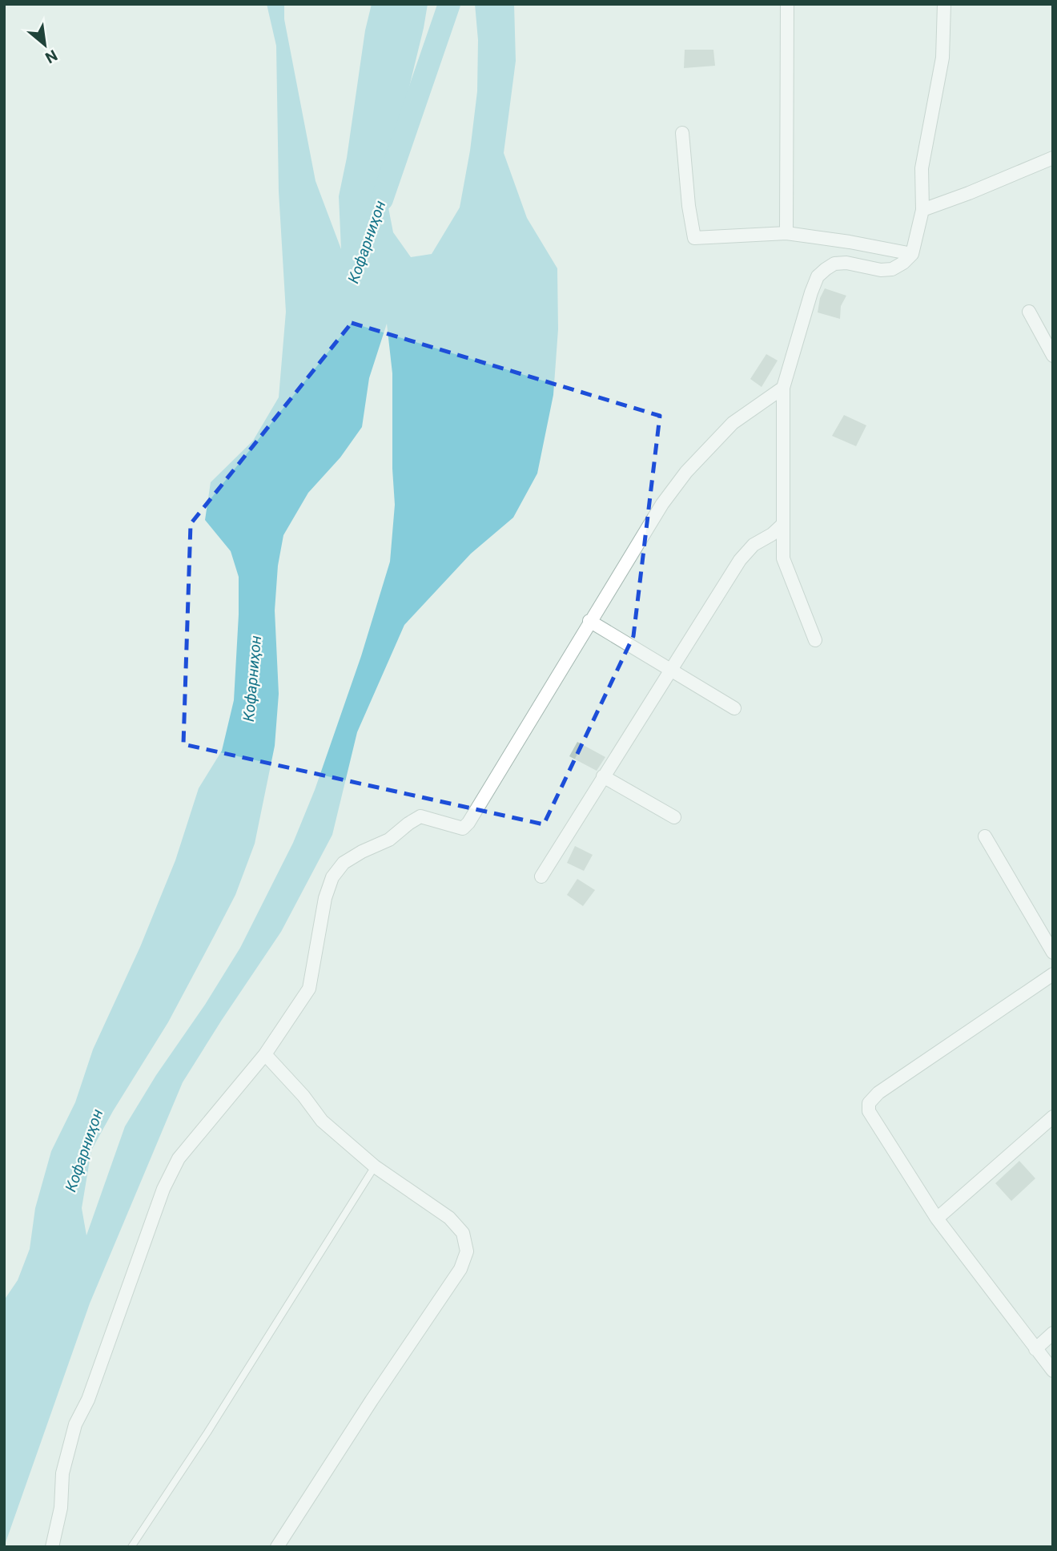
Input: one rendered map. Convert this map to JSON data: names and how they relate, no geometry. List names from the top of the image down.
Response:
{
  "water": ["Кофарниҳон"],
  "north": "bottom right"
}
